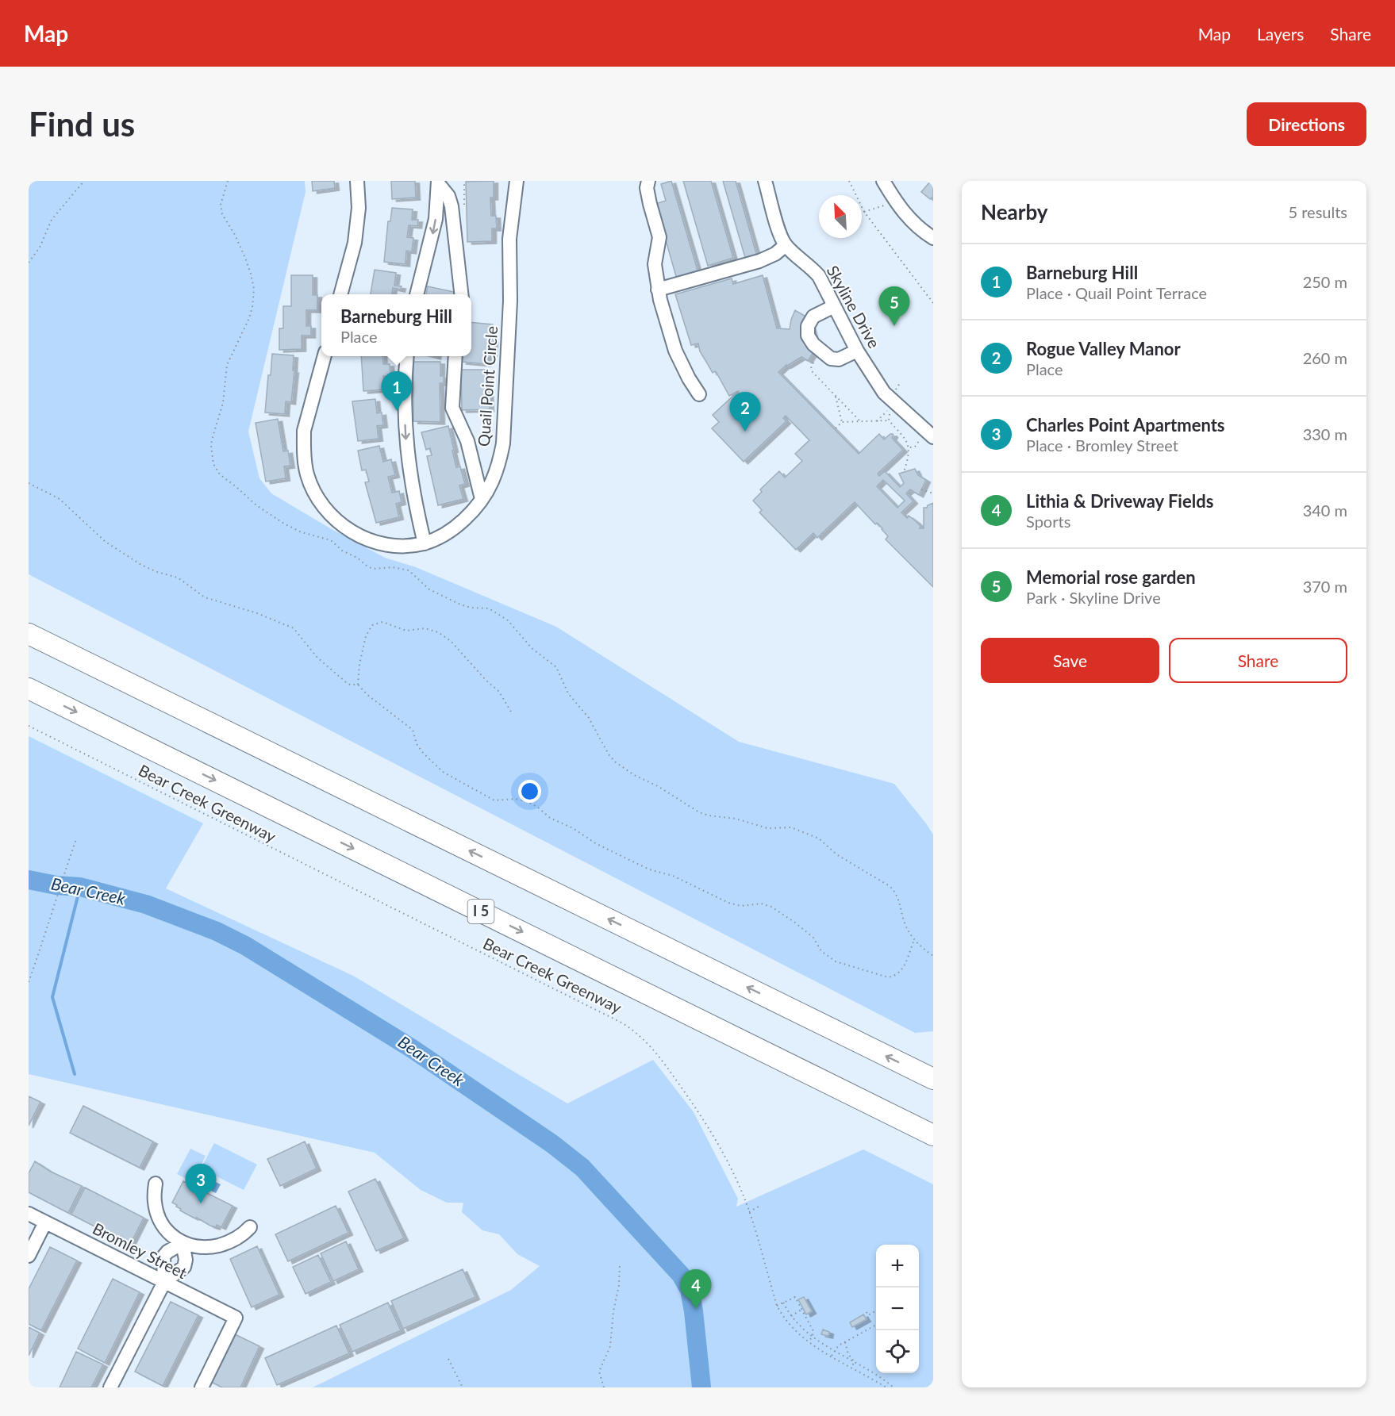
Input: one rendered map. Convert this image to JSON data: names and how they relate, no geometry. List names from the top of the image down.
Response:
{
  "streets": {
    "highway": ["I 5"],
    "street": ["Skyline Drive", "Quail Point Circle", "Bromley Street"],
    "path": ["Bear Creek Greenway"]
  },
  "water": ["Bear Creek"],
  "north": "top left",
  "page": {
    "header": "Map",
    "nav": ["Map", "Layers", "Share"],
    "buttons": [
      "Directions",
      ["Save", "Share"]
    ],
    "title": "Find us",
    "heading": ["Nearby", "5 results"],
    "list": [
      {
        "mark": "1",
        "name": "Barneburg Hill",
        "note": "Place · Quail Point Terrace",
        "value": "250 m"
      },
      {
        "mark": "2",
        "name": "Rogue Valley Manor",
        "note": "Place",
        "value": "260 m"
      },
      {
        "mark": "3",
        "name": "Charles Point Apartments",
        "note": "Place · Bromley Street",
        "value": "330 m"
      },
      {
        "mark": "4",
        "name": "Lithia & Driveway Fields",
        "note": "Sports",
        "value": "340 m"
      },
      {
        "mark": "5",
        "name": "Memorial rose garden",
        "note": "Park · Skyline Drive",
        "value": "370 m"
      }
    ],
    "pins": [
      "5",
      "1",
      "2",
      "3",
      "4"
    ],
    "popup": ["Barneburg Hill", "Place"],
    "map_buttons": ["+", "−"]
  }
}
